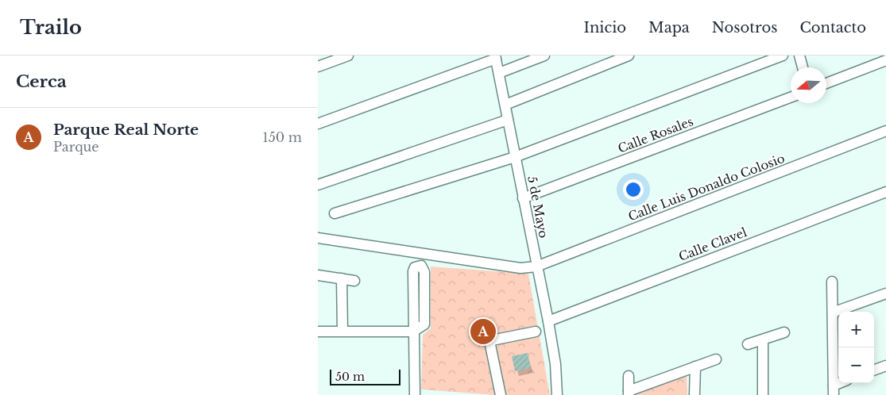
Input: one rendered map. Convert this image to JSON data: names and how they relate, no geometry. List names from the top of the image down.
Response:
{
  "streets": {
    "street": [
      "Calle Rosales",
      "Calle Luis Donaldo Colosio",
      "5 de Mayo",
      "Calle Clavel"
    ]
  },
  "crossings": [
    ["Calle Rosales", "5 de Mayo"],
    ["Calle Luis Donaldo Colosio", "5 de Mayo"],
    ["5 de Mayo", "Calle Clavel"]
  ],
  "scale_bar": "50 m",
  "north": "left",
  "page": {
    "header": "Trailo",
    "nav": [
      "Inicio",
      "Mapa",
      "Nosotros",
      "Contacto"
    ],
    "heading": "Cerca",
    "list": [
      {
        "mark": "A",
        "name": "Parque Real Norte",
        "note": "Parque",
        "value": "150 m"
      }
    ],
    "map_buttons": ["+", "−"],
    "pins": "A",
    "scale": "50 m"
  }
}
